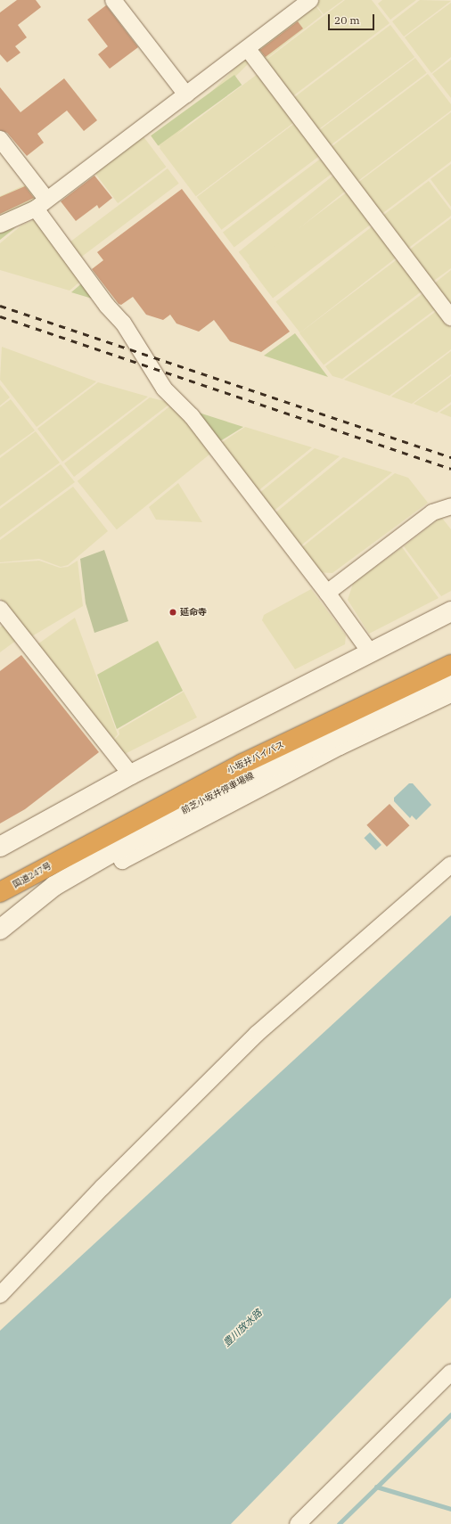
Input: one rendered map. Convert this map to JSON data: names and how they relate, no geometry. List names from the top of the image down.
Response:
{
  "streets": {
    "highway": ["小坂井バイパス", "国道247号"],
    "main road": ["前芝小坂井停車場線"]
  },
  "crossings": [
    ["小坂井バイパス", "国道247号"]
  ],
  "water": ["豊川放水路"],
  "places": ["延命寺"],
  "scale_bar": "20 m"
}
